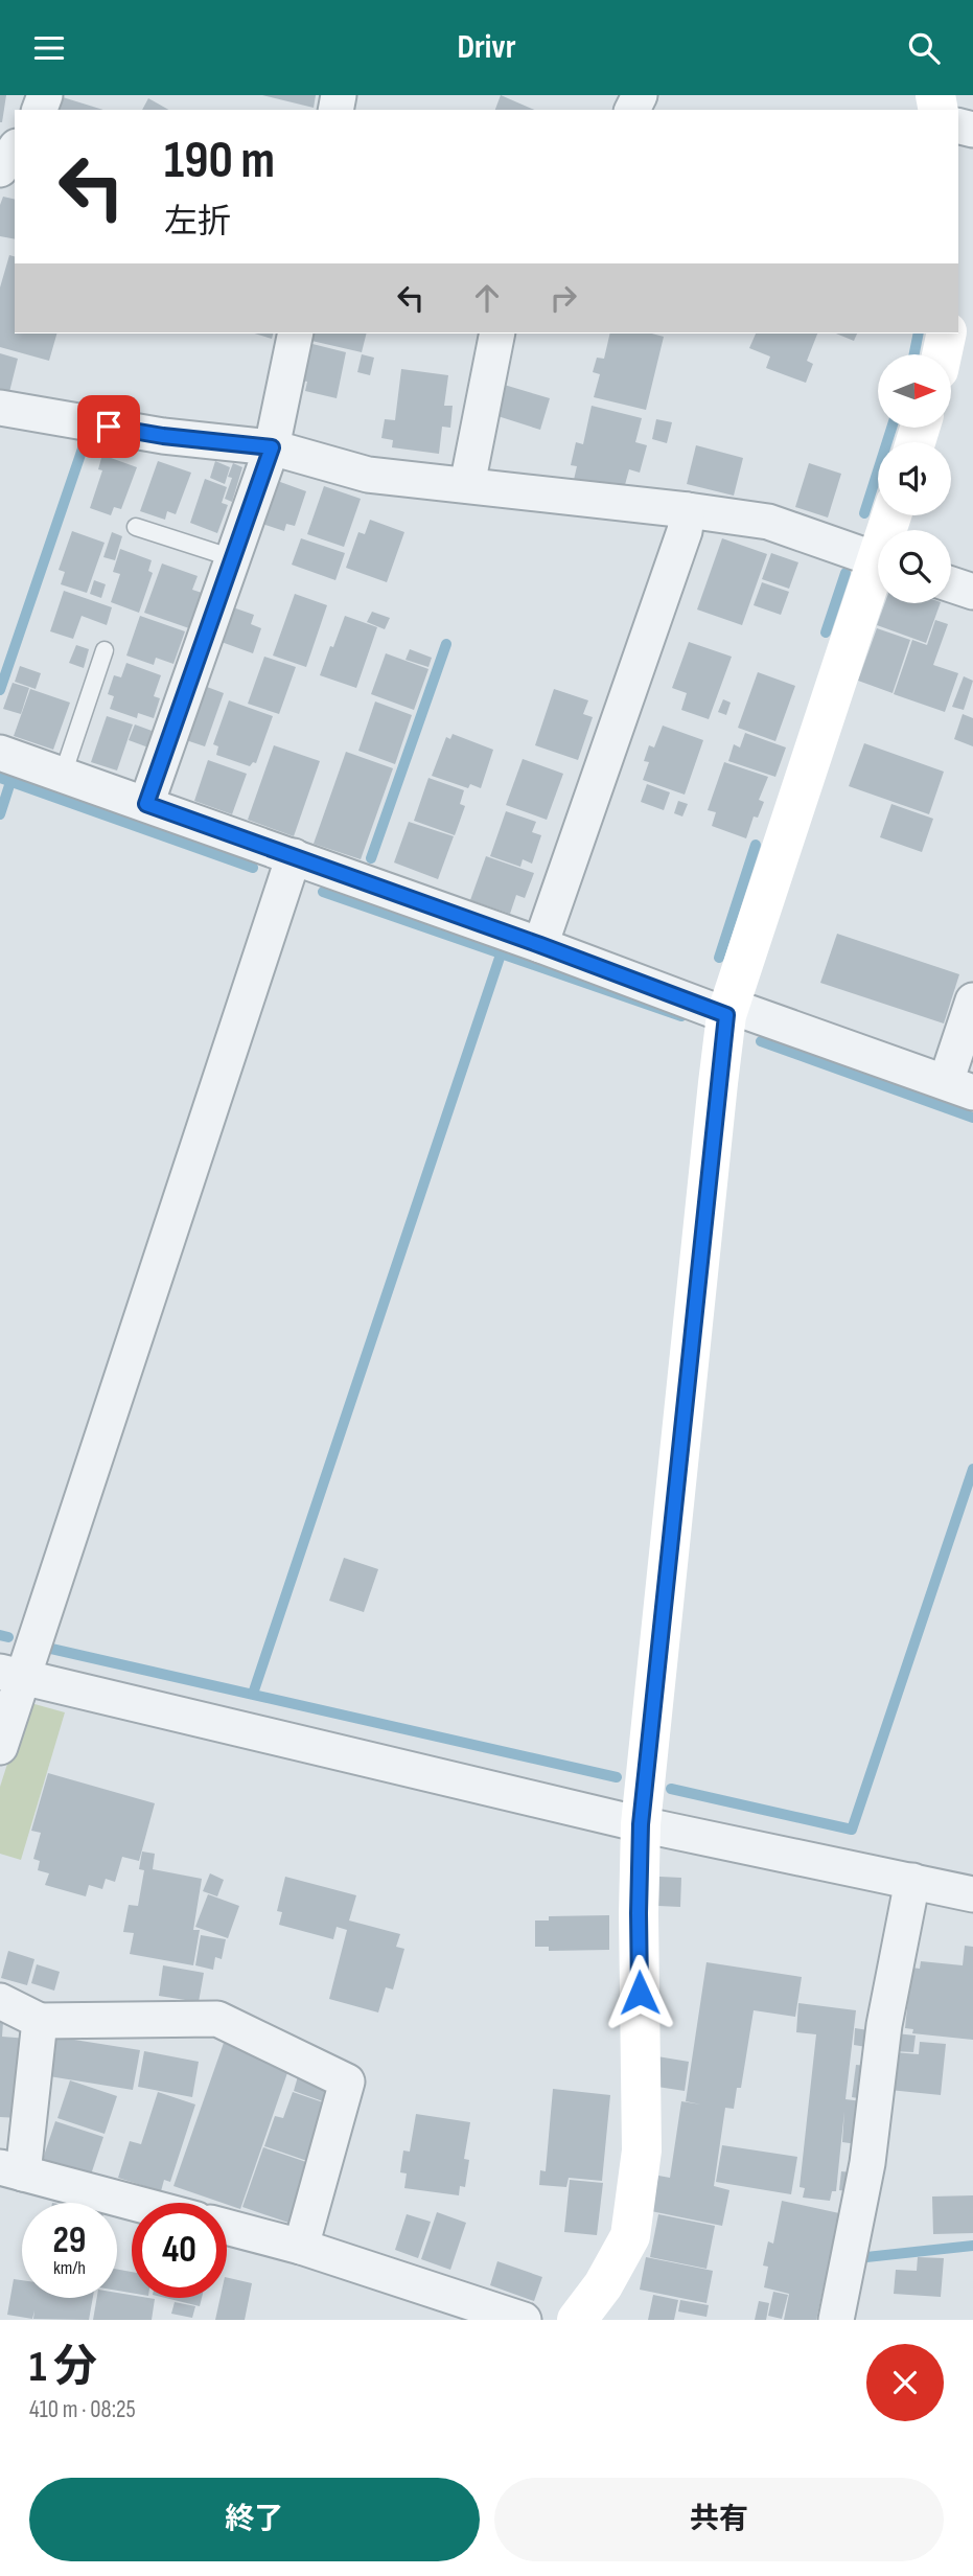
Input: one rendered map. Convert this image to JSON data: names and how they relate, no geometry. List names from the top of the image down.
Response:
{
  "north": "right",
  "page": {
    "header": "Drivr",
    "turn": ["190 m", "左折"],
    "speed": "29 km/h",
    "limit": "40",
    "heading": ["1 分", "410 m · 08:25"],
    "buttons": ["終了", "共有"]
  }
}
